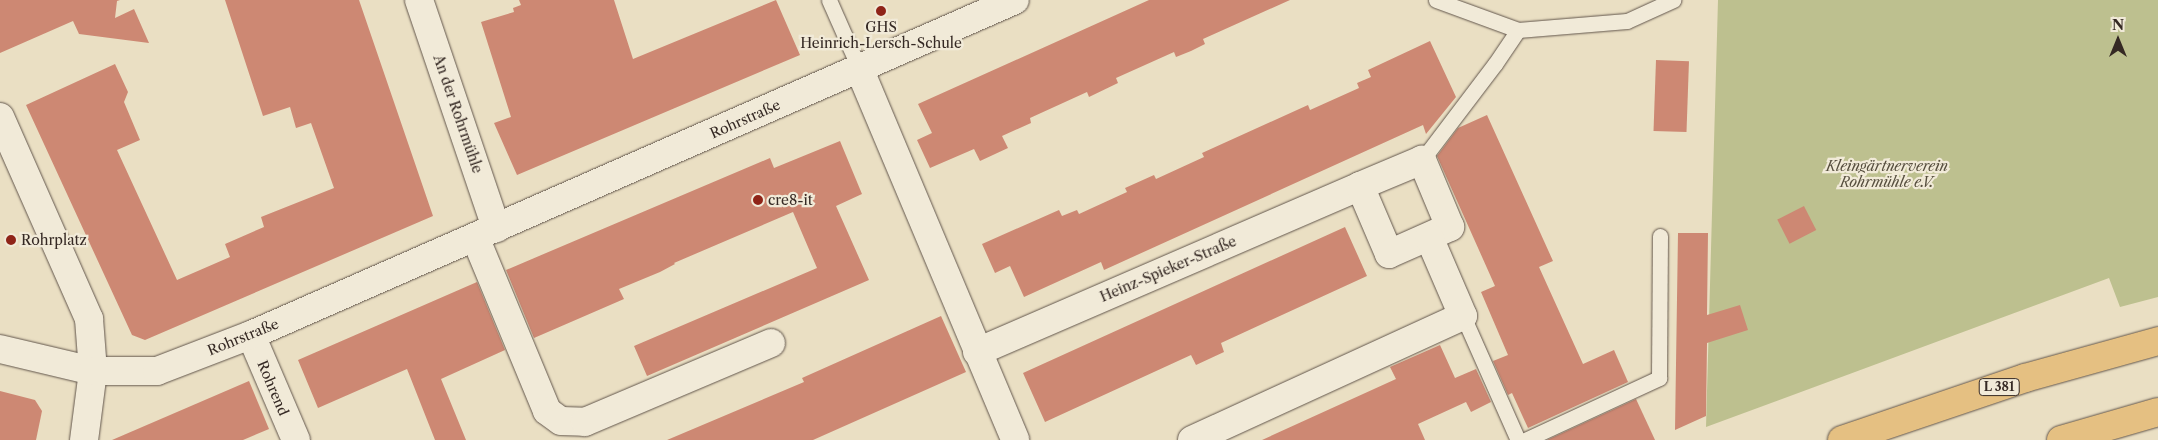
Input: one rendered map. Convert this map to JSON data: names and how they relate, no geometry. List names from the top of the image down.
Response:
{
  "streets": {
    "main road": ["L 381"],
    "street": [
      "An der Rohrmühle",
      "Rohrstraße",
      "Heinz-Spieker-Straße",
      "Rohrend"
    ]
  },
  "crossings": [
    ["An der Rohrmühle", "Rohrstraße"],
    ["Rohrstraße", "Rohrend"]
  ],
  "parks": ["Kleingärtnerverein Rohrmühle e.V."],
  "places": ["GHS Heinrich-Lersch-Schule", "cre8-it", "Rohrplatz"],
  "north": "top"
}
